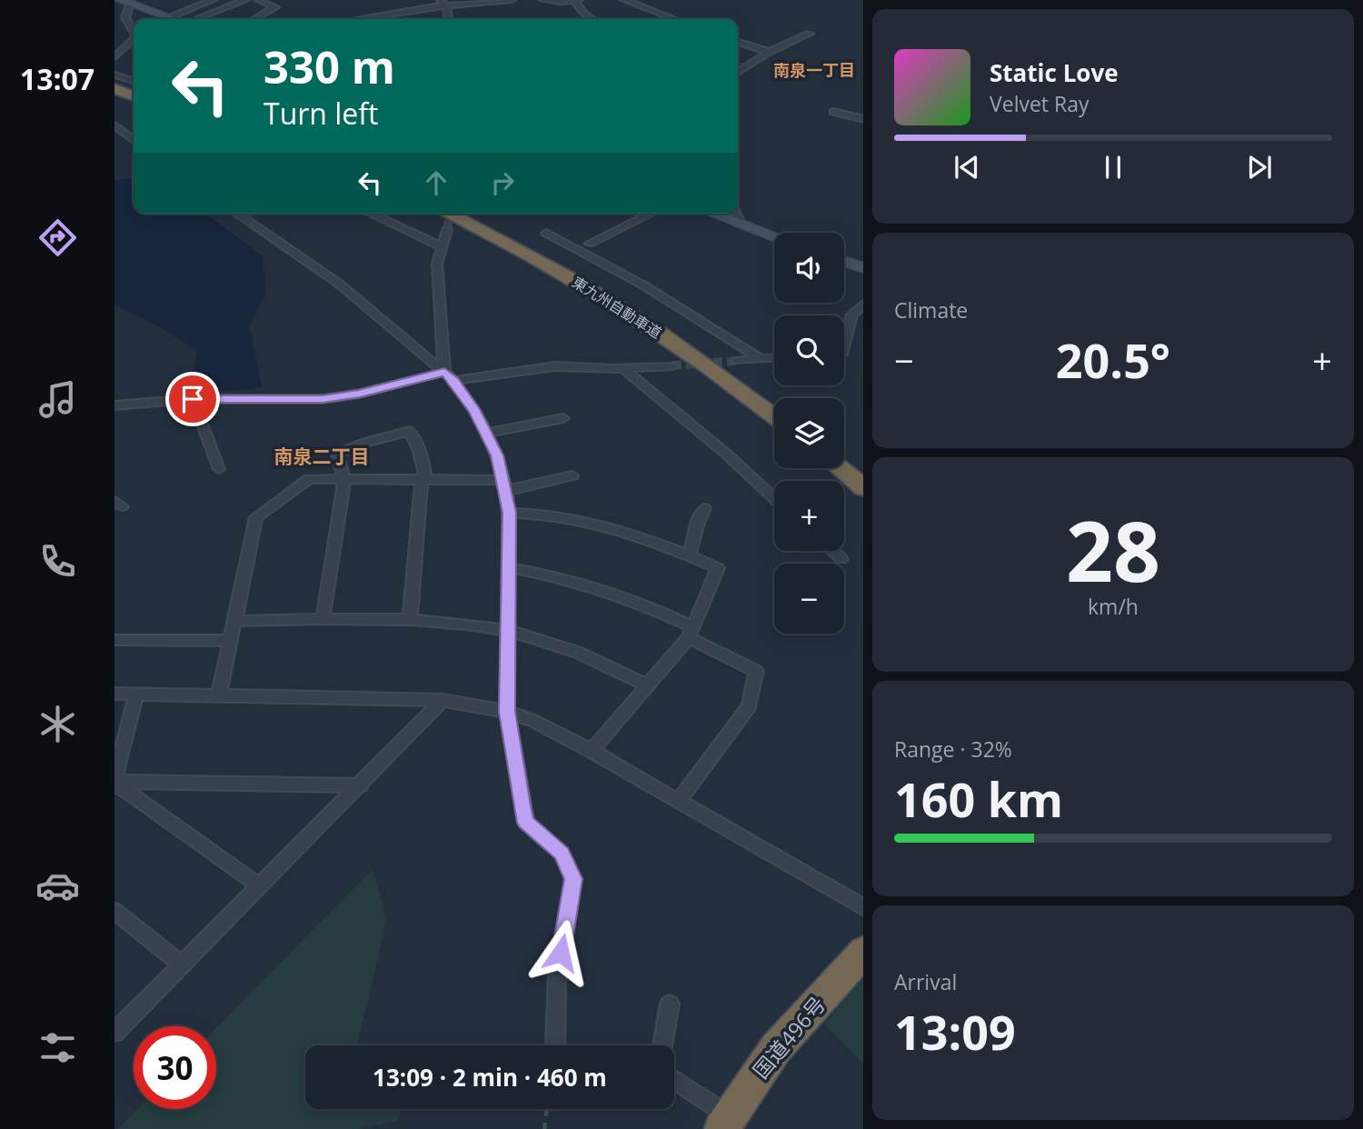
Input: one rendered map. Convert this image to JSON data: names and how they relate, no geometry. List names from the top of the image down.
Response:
{
  "streets": {
    "highway": ["東九州自動車道", "国道496号"]
  },
  "districts": ["南泉一丁目", "南泉二丁目"],
  "page": {
    "tabs": "13:07",
    "turn": ["330 m", "Turn left"],
    "song": ["Static Love", "Velvet Ray"],
    "map_buttons": ["+", "−"],
    "tile": [
      "Climate",
      ["28", "km/h"],
      ["Range · 32%", "160 km"],
      ["Arrival", "13:09"]
    ],
    "heat": ["−", "20.5°", "+"],
    "limit": "30",
    "trip": "13:09 · 2 min · 460 m"
  }
}
